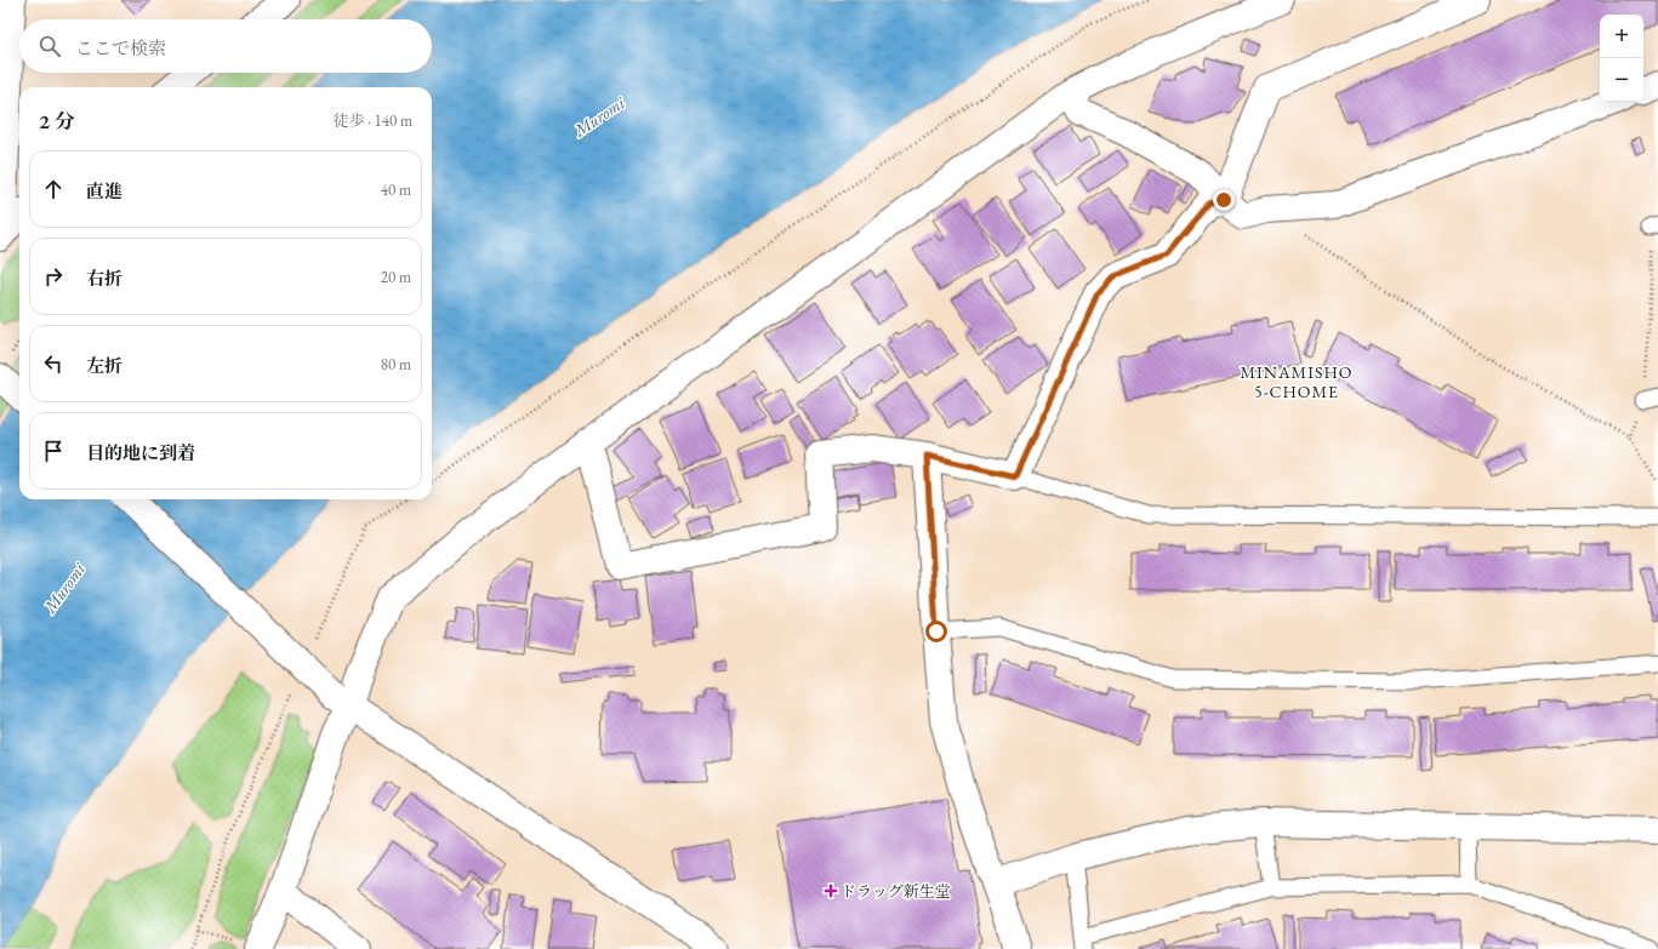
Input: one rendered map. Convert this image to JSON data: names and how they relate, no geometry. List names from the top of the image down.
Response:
{
  "districts": ["MINAMISHO 5-CHOME"],
  "water": ["Muromi"],
  "places": {
    "health": ["ドラッグ新生堂"]
  },
  "page": {
    "map_buttons": ["+", "−"],
    "search": "ここで検索",
    "heading": ["2 分", "徒歩 · 140 m"],
    "list": [
      ["直進", "40 m"],
      ["右折", "20 m"],
      ["左折", "80 m"],
      "目的地に到着"
    ]
  }
}
